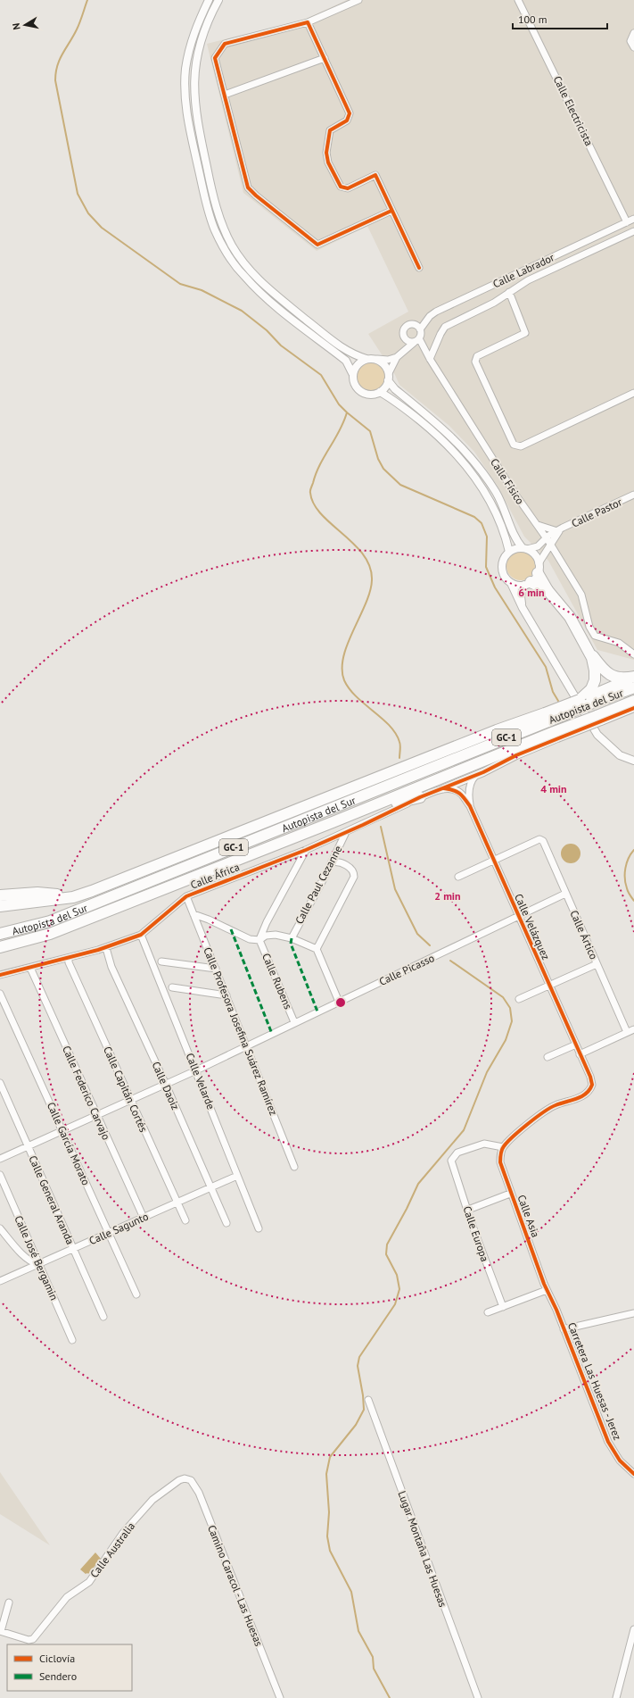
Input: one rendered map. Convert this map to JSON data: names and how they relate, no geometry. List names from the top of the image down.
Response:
{
  "streets": {
    "highway": ["Autopista del Sur", "GC-1"],
    "street": [
      "Calle Electricista",
      "Calle Labrador",
      "Calle Físico",
      "Calle Pastor",
      "Calle África",
      "Calle Paul Cezanne",
      "Calle Velázquez",
      "Calle Ártico",
      "Calle Picasso",
      "Calle Rubens",
      "Calle Profesora Josefina Suárez Ramírez",
      "Calle Velarde",
      "Calle Daoiz",
      "Calle Capitán Cortés",
      "Calle Federico Carvajo",
      "Calle García Morato",
      "Calle General Aranda",
      "Calle Asia",
      "Calle Sagunto",
      "Calle Europa",
      "Calle José Bergamin",
      "Carretera Las Huesas - Jerez",
      "Lugar Montaña Las Huesas",
      "Calle Australia",
      "Camino Caracol - Las Huesas"
    ]
  },
  "crossings": [
    ["Calle Electricista", "Calle Labrador"],
    ["Calle Labrador", "Calle Físico"],
    ["Calle Físico", "Calle Pastor"],
    ["Calle África", "Calle Paul Cezanne"],
    ["Calle África", "Calle Velázquez"],
    ["Calle África", "Calle Profesora Josefina Suárez Ramírez"],
    ["Calle África", "Calle Velarde"],
    ["Calle África", "Calle Daoiz"],
    ["Calle África", "Calle Capitán Cortés"],
    ["Calle África", "Calle Federico Carvajo"],
    ["Calle Velázquez", "Calle Ártico"],
    ["Calle Velázquez", "Calle Picasso"],
    ["Calle Velázquez", "Calle Asia"],
    ["Calle Velázquez", "Calle Europa"],
    ["Calle Ártico", "Calle Picasso"],
    ["Calle Picasso", "Calle Rubens"],
    ["Calle Picasso", "Calle Profesora Josefina Suárez Ramírez"],
    ["Calle Picasso", "Calle Velarde"],
    ["Calle Picasso", "Calle Daoiz"],
    ["Calle Picasso", "Calle Capitán Cortés"],
    ["Calle Picasso", "Calle Federico Carvajo"],
    ["Calle Picasso", "Calle García Morato"],
    ["Calle Picasso", "Calle General Aranda"],
    ["Calle Velarde", "Calle Sagunto"],
    ["Calle Daoiz", "Calle Sagunto"],
    ["Calle Capitán Cortés", "Calle Sagunto"],
    ["Calle Federico Carvajo", "Calle Sagunto"],
    ["Calle García Morato", "Calle Sagunto"],
    ["Calle General Aranda", "Calle Sagunto"],
    ["Calle Asia", "Calle Europa"],
    ["Calle Asia", "Carretera Las Huesas - Jerez"],
    ["Calle Sagunto", "Calle José Bergamin"],
    ["Calle Australia", "Camino Caracol - Las Huesas"]
  ],
  "legend": ["Ciclovía", "Sendero"],
  "scale_bar": "100 m",
  "north": "left",
  "rings": ["6 min", "4 min", "2 min"]
}
